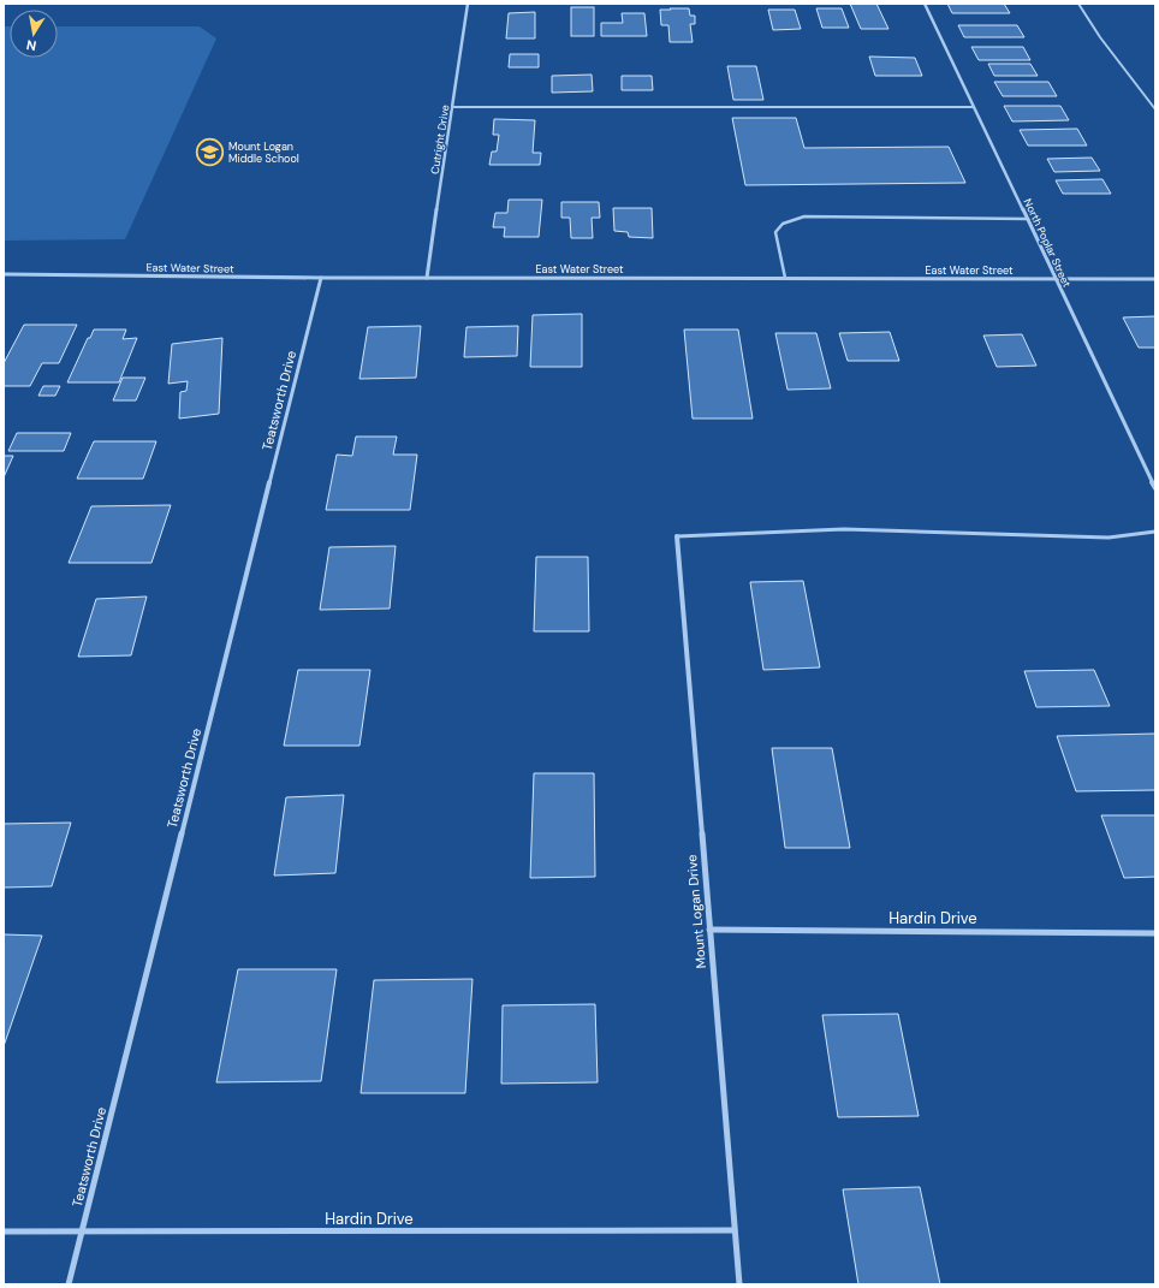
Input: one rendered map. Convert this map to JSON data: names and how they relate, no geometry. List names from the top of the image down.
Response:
{
  "streets": {
    "street": [
      "Cutright Drive",
      "North Poplar Street",
      "East Water Street",
      "Teatsworth Drive",
      "Mount Logan Drive",
      "Hardin Drive"
    ]
  },
  "crossings": [
    ["Cutright Drive", "East Water Street"],
    ["North Poplar Street", "East Water Street"],
    ["East Water Street", "Teatsworth Drive"],
    ["Teatsworth Drive", "Hardin Drive"],
    ["Mount Logan Drive", "Hardin Drive"]
  ],
  "places": {
    "school or university": ["Mount Logan Middle School"]
  },
  "north": "bottom"
}
